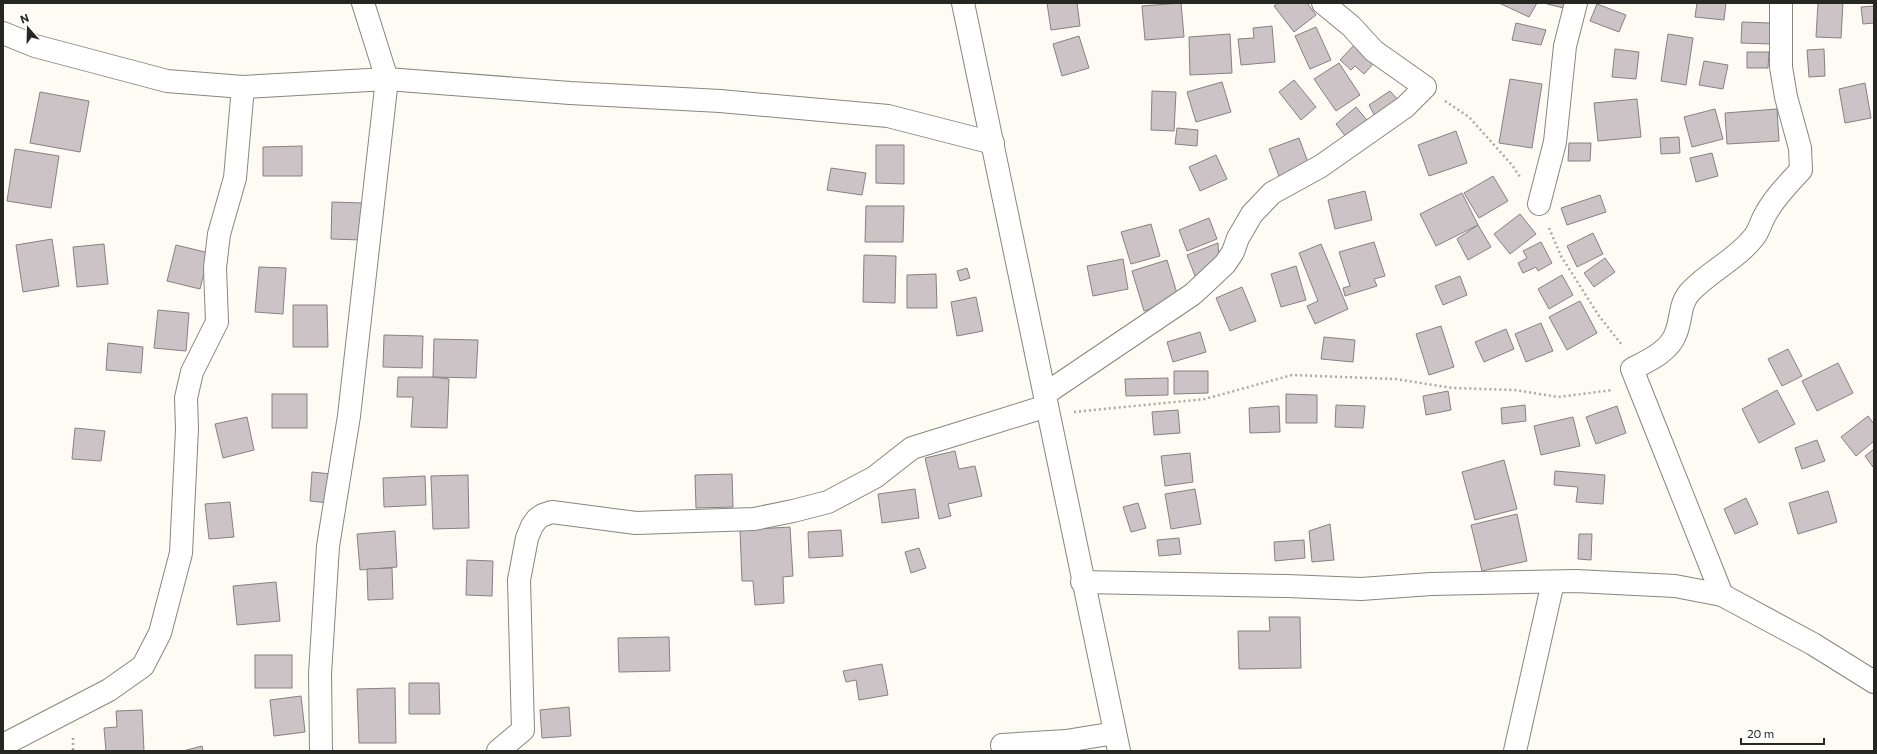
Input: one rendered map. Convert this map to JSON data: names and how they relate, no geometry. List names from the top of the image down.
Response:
{
  "scale_bar": "20 m",
  "north": "top"
}
